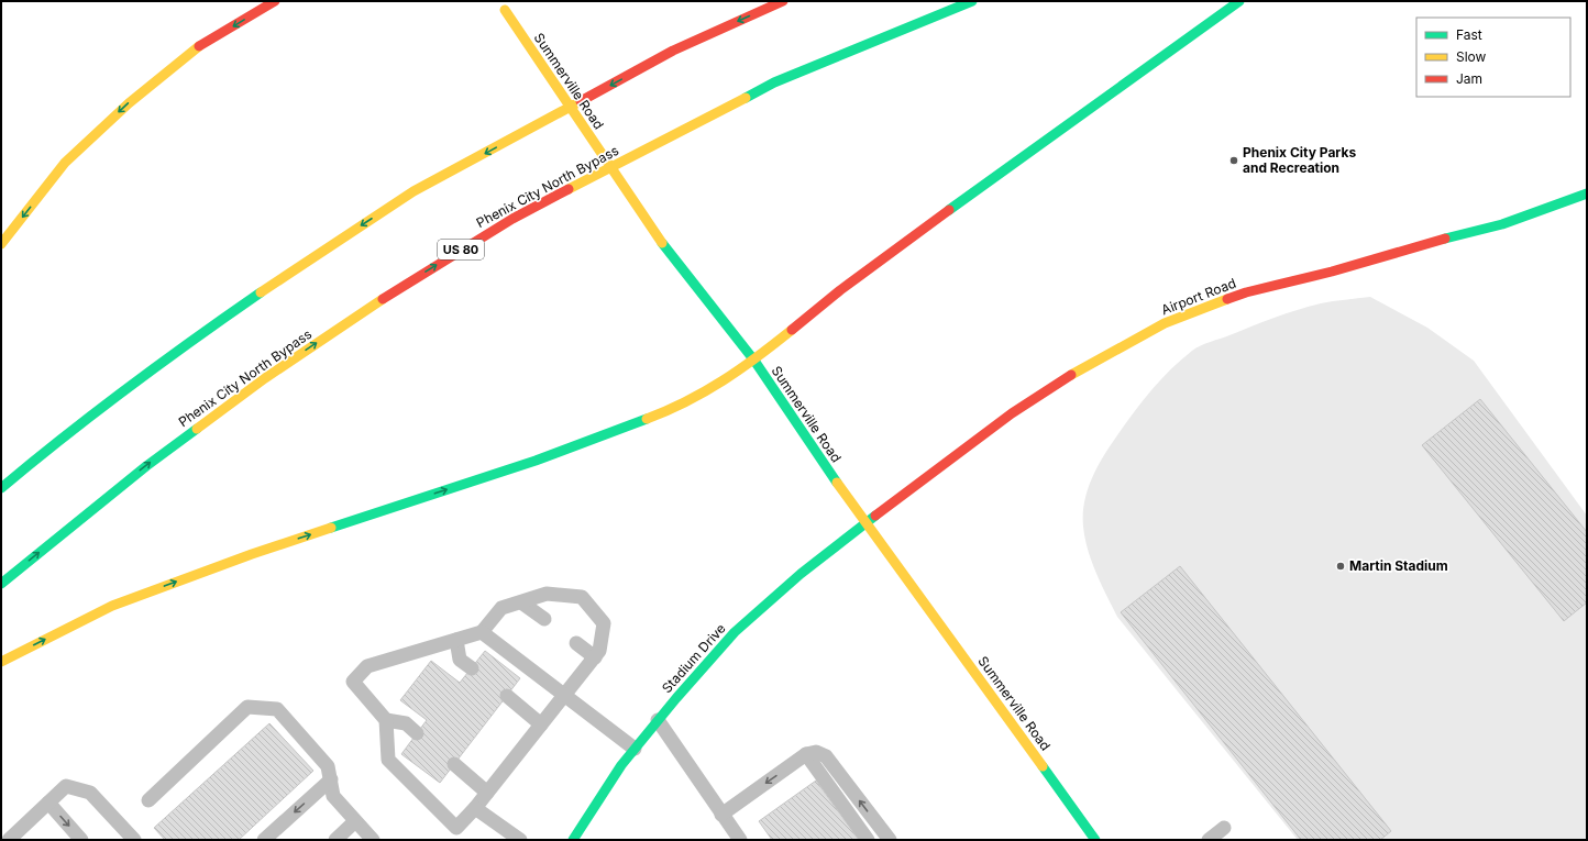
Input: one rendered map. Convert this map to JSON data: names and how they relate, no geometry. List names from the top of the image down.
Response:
{
  "streets": {
    "main road": [
      "Summerville Road",
      "Phenix City North Bypass",
      "US 80",
      "Airport Road",
      "Stadium Drive"
    ]
  },
  "crossings": [
    ["Summerville Road", "Airport Road"],
    ["Summerville Road", "Stadium Drive"],
    ["Airport Road", "Stadium Drive"]
  ],
  "places": ["Phenix City Parks and Recreation", "Martin Stadium"],
  "legend": ["Fast", "Slow", "Jam"]
}
